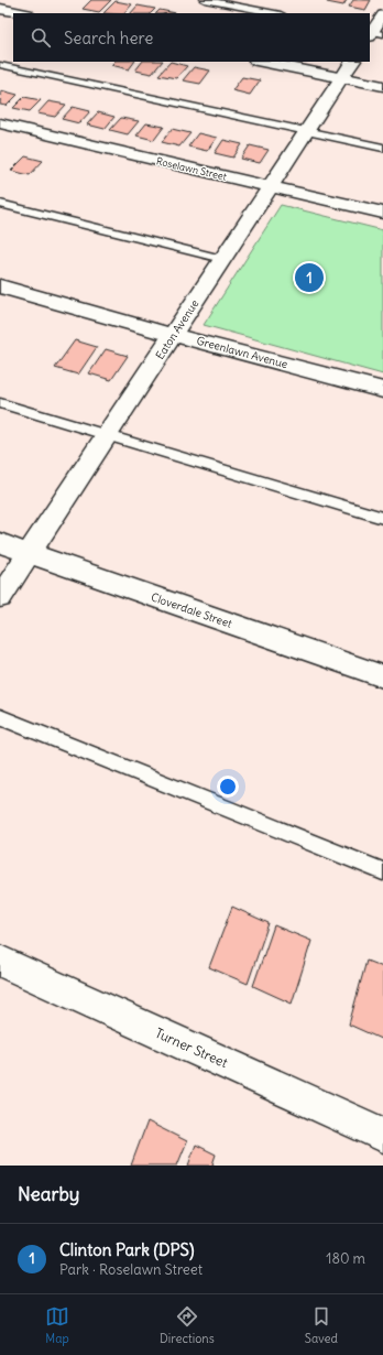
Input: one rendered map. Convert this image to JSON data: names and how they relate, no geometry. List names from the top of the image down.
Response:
{
  "streets": {
    "street": [
      "Roselawn Street",
      "Eaton Avenue",
      "Greenlawn Avenue",
      "Cloverdale Street",
      "Turner Street"
    ]
  },
  "crossings": [
    ["Roselawn Street", "Eaton Avenue"],
    ["Eaton Avenue", "Greenlawn Avenue"],
    ["Eaton Avenue", "Cloverdale Street"]
  ],
  "page": {
    "search": "Search here",
    "pins": "1",
    "heading": "Nearby",
    "list": [
      {
        "mark": "1",
        "name": "Clinton Park (DPS)",
        "note": "Park · Roselawn Street",
        "value": "180 m"
      }
    ],
    "nav": ["Map", "Directions", "Saved"]
  }
}
